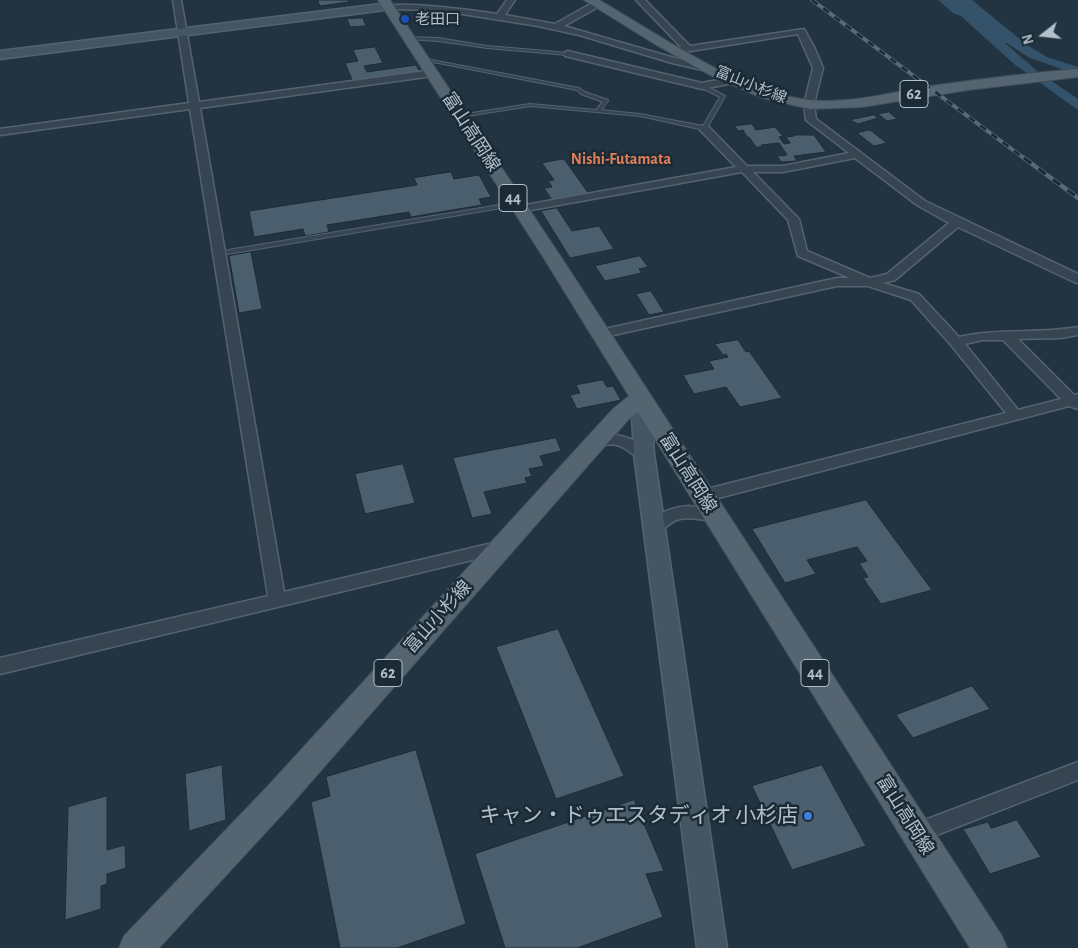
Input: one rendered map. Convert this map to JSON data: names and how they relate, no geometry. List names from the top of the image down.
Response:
{
  "streets": {
    "main road": [
      "富山小杉線",
      "62",
      "富山高岡線",
      "44"
    ]
  },
  "crossings": [
    ["富山小杉線", "富山高岡線"]
  ],
  "districts": ["Nishi-Futamata"],
  "places": ["老田口", "キャン・ドゥエスタディオ 小杉店"],
  "north": "left"
}
